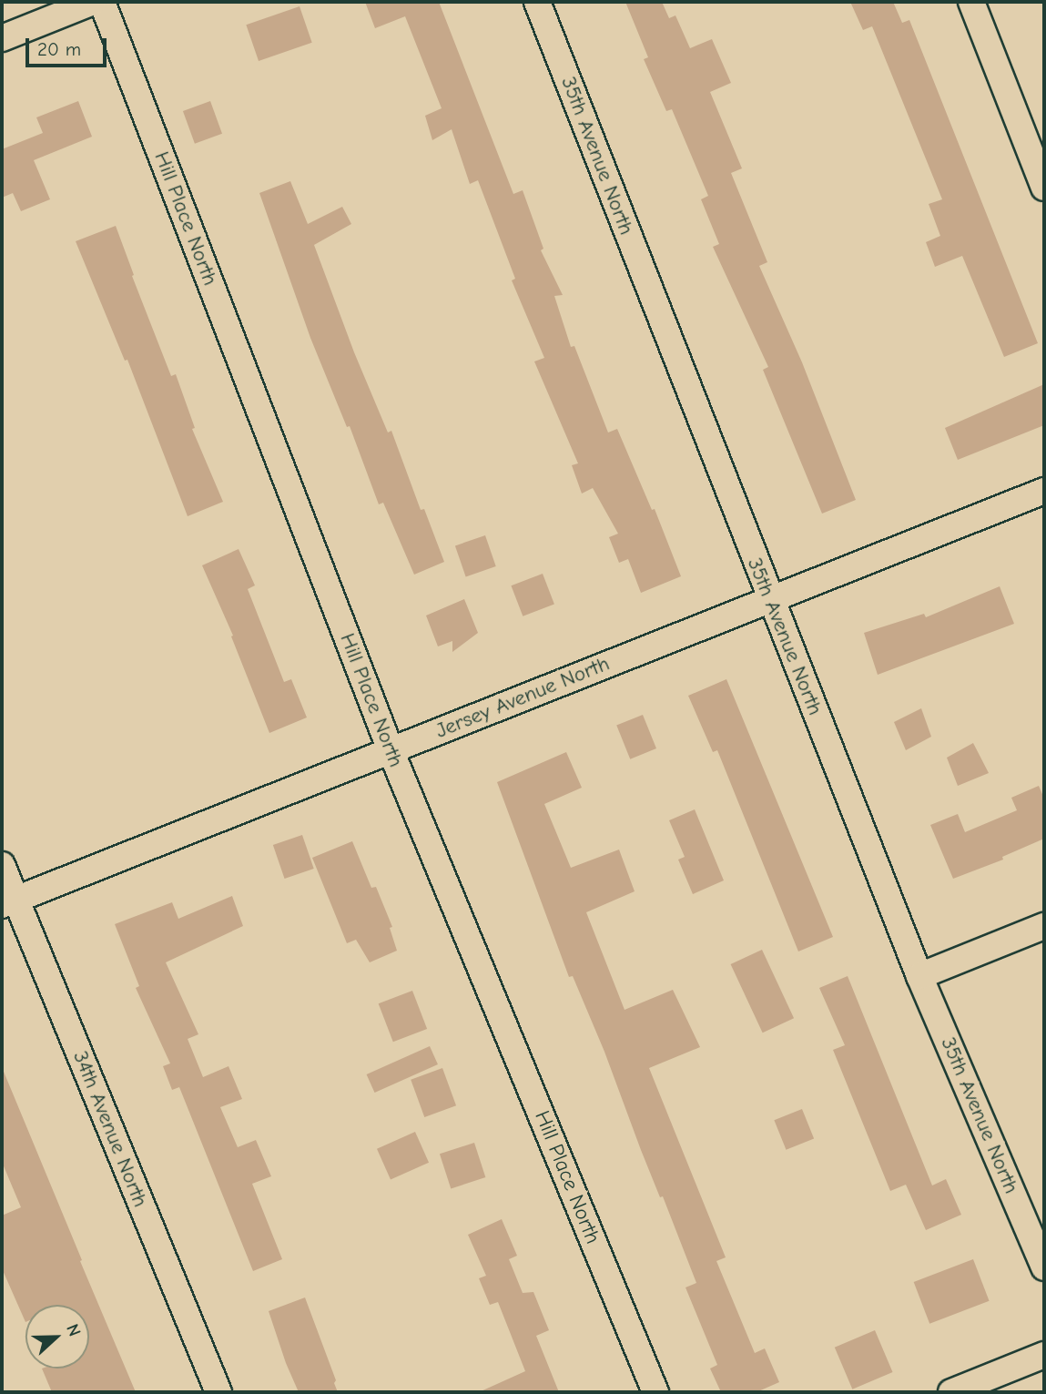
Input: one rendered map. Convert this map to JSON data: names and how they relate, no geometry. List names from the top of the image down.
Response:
{
  "streets": {
    "street": [
      "35th Avenue North",
      "Hill Place North",
      "Jersey Avenue North",
      "34th Avenue North"
    ]
  },
  "crossings": [
    ["35th Avenue North", "Jersey Avenue North"],
    ["Hill Place North", "Jersey Avenue North"],
    ["Jersey Avenue North", "34th Avenue North"]
  ],
  "scale_bar": "20 m",
  "north": "right"
}
